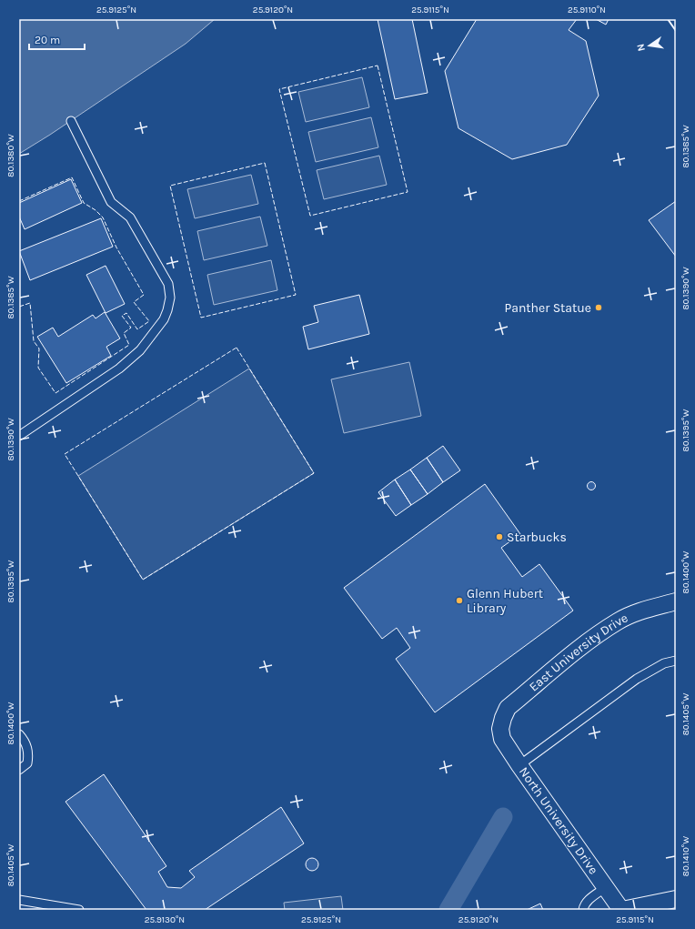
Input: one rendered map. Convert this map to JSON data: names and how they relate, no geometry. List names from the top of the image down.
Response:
{
  "streets": {
    "street": ["East University Drive", "North University Drive"]
  },
  "crossings": [
    ["East University Drive", "North University Drive"]
  ],
  "places": ["Panther Statue", "Starbucks", "Glenn Hubert Library"],
  "scale_bar": "20 m",
  "north": "left",
  "coordinates": [
    "25.9125°N",
    "25.9120°N",
    "25.9115°N",
    "25.9110°N",
    "80.1385°W",
    "80.1380°W",
    "80.1390°W",
    "80.1395°W",
    "80.1400°W",
    "80.1405°W",
    "80.1410°W",
    "25.9130°N"
  ]
}
